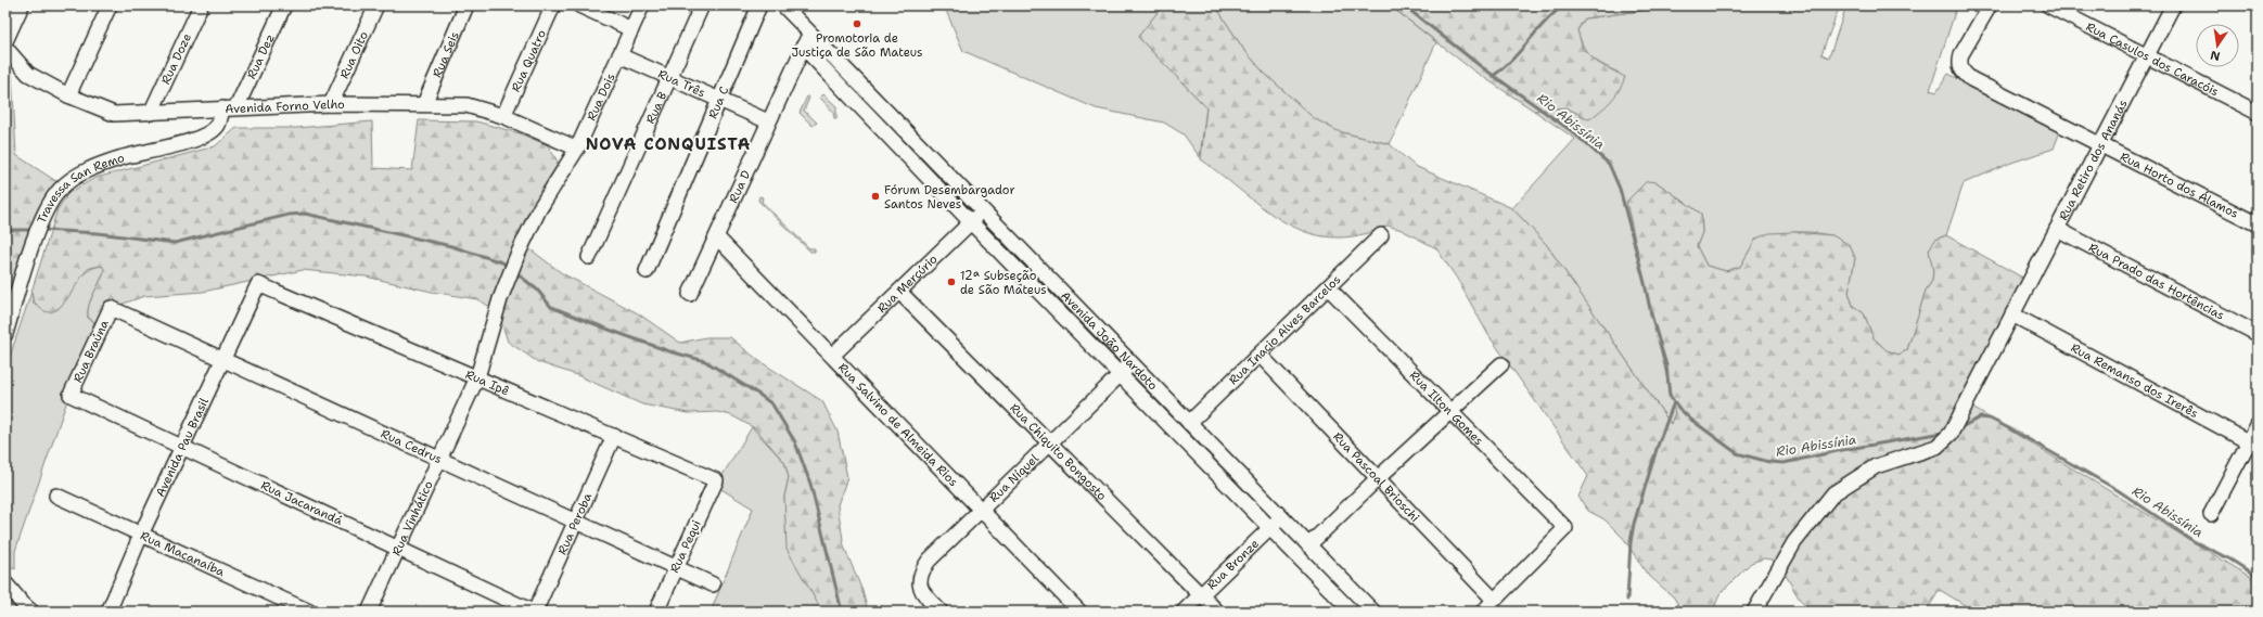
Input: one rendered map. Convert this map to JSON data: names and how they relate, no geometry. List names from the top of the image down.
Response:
{
  "streets": {
    "street": [
      "Rua Seis",
      "Rua Oito",
      "Rua Dez",
      "Rua Casulos dos Caracóis",
      "Rua Doze",
      "Rua Quatro",
      "Rua Três",
      "Rua Dois",
      "Rua C",
      "Avenida Forno Velho",
      "Rua B",
      "Rua Retiro dos Ananás",
      "Rua Horto dos Álamos",
      "Rua D",
      "Travessa San Remo",
      "Rua Prado das Hortências",
      "Rua Mercúrio",
      "Rua Inacio Alves Barcelos",
      "Avenida João Nardoto",
      "Rua Braúna",
      "Rua Remanso dos Irerês",
      "Rua Ipê",
      "Rua Ilton Gomes",
      "Rua Salvino de Almeida Rios",
      "Rua Cedrus",
      "Avenida Pau Brasil",
      "Rua Chiquito Bongosto",
      "Rua Pascoal Brioschi",
      "Rua Níquel",
      "Rua Jacarandá",
      "Rua Vinhático",
      "Rua Peroba",
      "Rua Pequi",
      "Rua Macanaíba",
      "Rua Bronze"
    ]
  },
  "crossings": [
    ["Rua Seis", "Avenida Forno Velho"],
    ["Rua Oito", "Avenida Forno Velho"],
    ["Rua Dez", "Avenida Forno Velho"],
    ["Rua Dez", "Travessa San Remo"],
    ["Rua Casulos dos Caracóis", "Rua Retiro dos Ananás"],
    ["Rua Doze", "Avenida Forno Velho"],
    ["Rua Quatro", "Avenida Forno Velho"],
    ["Rua Três", "Rua Dois"],
    ["Rua Três", "Rua C"],
    ["Rua Três", "Rua B"],
    ["Rua Três", "Rua D"],
    ["Rua Dois", "Avenida Forno Velho"],
    ["Rua Dois", "Rua Ipê"],
    ["Rua Dois", "Rua Vinhático"],
    ["Avenida Forno Velho", "Travessa San Remo"],
    ["Rua Retiro dos Ananás", "Rua Horto dos Álamos"],
    ["Rua Retiro dos Ananás", "Rua Prado das Hortências"],
    ["Rua Retiro dos Ananás", "Rua Remanso dos Irerês"],
    ["Rua D", "Avenida João Nardoto"],
    ["Rua D", "Rua Salvino de Almeida Rios"],
    ["Rua Mercúrio", "Avenida João Nardoto"],
    ["Rua Mercúrio", "Rua Salvino de Almeida Rios"],
    ["Rua Mercúrio", "Rua Chiquito Bongosto"],
    ["Rua Inacio Alves Barcelos", "Avenida João Nardoto"],
    ["Rua Inacio Alves Barcelos", "Rua Ilton Gomes"],
    ["Rua Inacio Alves Barcelos", "Rua Pascoal Brioschi"],
    ["Avenida João Nardoto", "Rua Níquel"],
    ["Avenida João Nardoto", "Rua Bronze"],
    ["Rua Braúna", "Rua Cedrus"],
    ["Rua Braúna", "Rua Jacarandá"],
    ["Rua Ipê", "Avenida Pau Brasil"],
    ["Rua Ipê", "Rua Vinhático"],
    ["Rua Ipê", "Rua Peroba"],
    ["Rua Ipê", "Rua Pequi"],
    ["Rua Ilton Gomes", "Rua Pascoal Brioschi"],
    ["Rua Salvino de Almeida Rios", "Rua Níquel"],
    ["Rua Cedrus", "Avenida Pau Brasil"],
    ["Rua Cedrus", "Rua Vinhático"],
    ["Rua Cedrus", "Rua Peroba"],
    ["Rua Cedrus", "Rua Pequi"],
    ["Avenida Pau Brasil", "Rua Jacarandá"],
    ["Avenida Pau Brasil", "Rua Macanaíba"],
    ["Rua Chiquito Bongosto", "Rua Níquel"],
    ["Rua Chiquito Bongosto", "Rua Bronze"],
    ["Rua Jacarandá", "Rua Vinhático"],
    ["Rua Jacarandá", "Rua Peroba"]
  ],
  "districts": ["NOVA CONQUISTA"],
  "water": ["Rio Abissínia"],
  "places": ["Promotoria de Justiça de São Mateus", "Fórum Desembargador Santos Neves", "12ª Subseção de São Mateus"],
  "north": "bottom"
}
